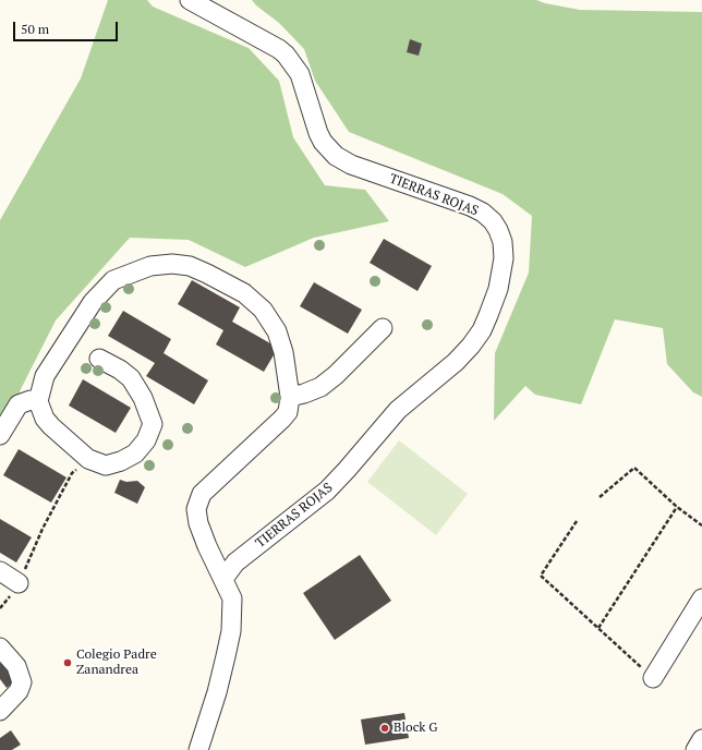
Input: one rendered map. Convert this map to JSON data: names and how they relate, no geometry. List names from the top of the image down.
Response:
{
  "streets": {
    "street": ["TIERRAS ROJAS"]
  },
  "places": ["Colegio Padre Zanandrea", "Block G"],
  "scale_bar": "50 m"
}
